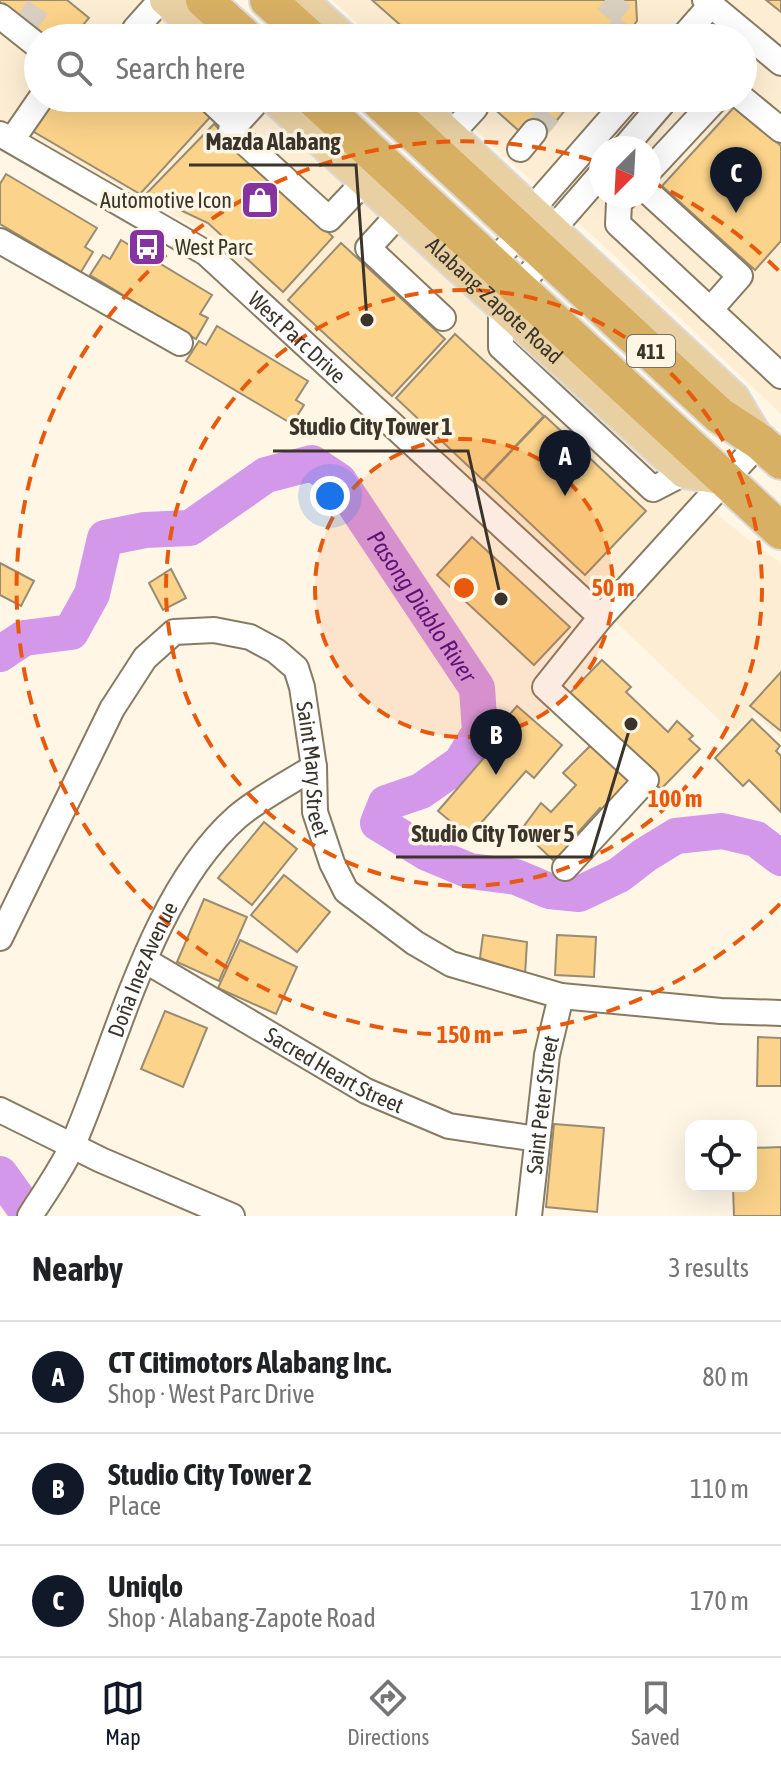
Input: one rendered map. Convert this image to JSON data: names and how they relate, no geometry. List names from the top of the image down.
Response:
{
  "streets": {
    "highway": ["Alabang-Zapote Road", "411"],
    "street": [
      "West Parc Drive",
      "Saint Mary Street",
      "Doña Inez Avenue",
      "Sacred Heart Street",
      "Saint Peter Street"
    ]
  },
  "crossings": [
    ["Saint Mary Street", "Doña Inez Avenue"],
    ["Saint Mary Street", "Saint Peter Street"],
    ["Doña Inez Avenue", "Sacred Heart Street"],
    ["Sacred Heart Street", "Saint Peter Street"]
  ],
  "water": ["Pasong Diablo River"],
  "places": {
    "shop": ["Automotive Icon"],
    "bus stop": ["West Parc"],
    "other": ["Mazda Alabang", "Studio City Tower 1", "Studio City Tower 5"]
  },
  "north": "bottom left",
  "page": {
    "search": "Search here",
    "pins": ["C", "A", "B"],
    "heading": ["Nearby", "3 results"],
    "list": [
      {
        "mark": "A",
        "name": "CT Citimotors Alabang Inc.",
        "note": "Shop · West Parc Drive",
        "value": "80 m"
      },
      {
        "mark": "B",
        "name": "Studio City Tower 2",
        "note": "Place",
        "value": "110 m"
      },
      {
        "mark": "C",
        "name": "Uniqlo",
        "note": "Shop · Alabang-Zapote Road",
        "value": "170 m"
      }
    ],
    "nav": ["Map", "Directions", "Saved"]
  },
  "rings": ["50 m", "100 m", "150 m"]
}
